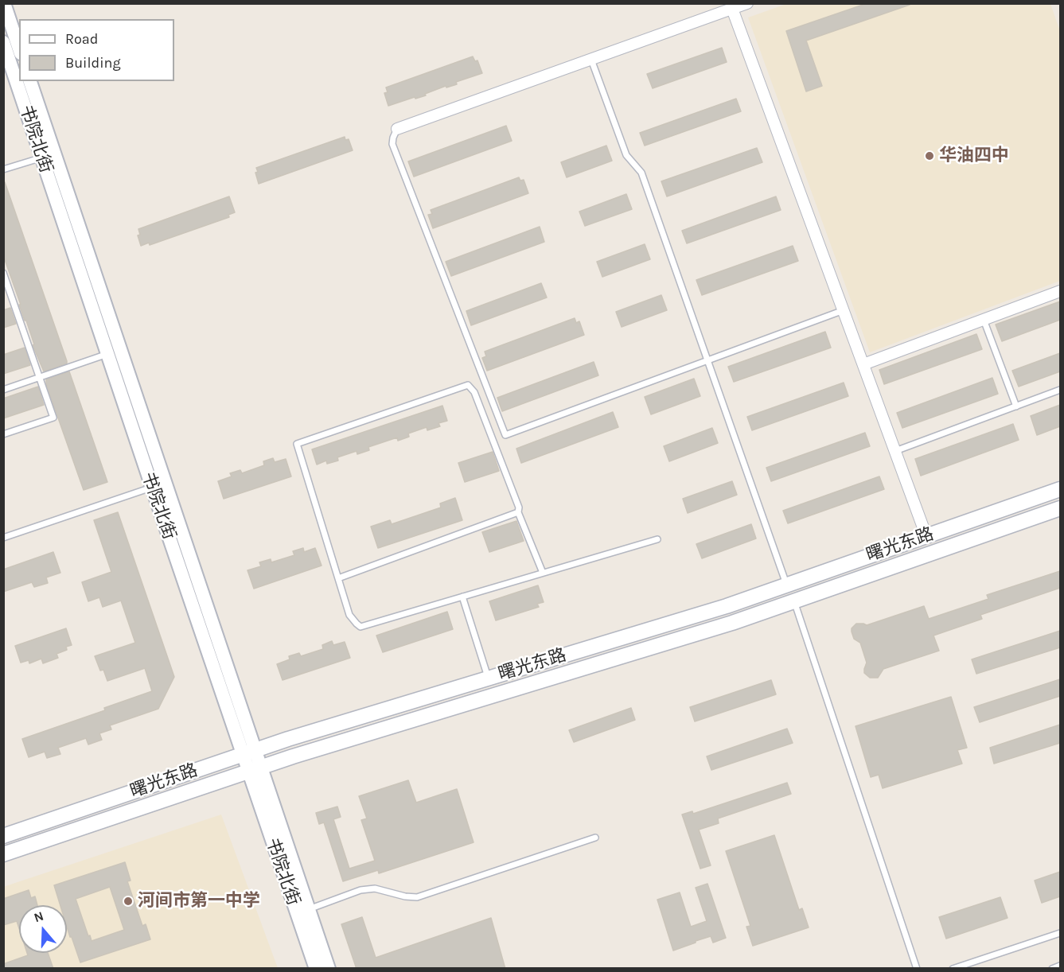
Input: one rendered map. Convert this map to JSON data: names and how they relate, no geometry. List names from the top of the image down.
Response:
{
  "streets": {
    "main road": ["曙光东路"],
    "street": ["书院北街"]
  },
  "crossings": [
    ["书院北街", "曙光东路"]
  ],
  "places": ["华油四中", "河间市第一中学"],
  "legend": ["Road", "Building"],
  "north": "top"
}
